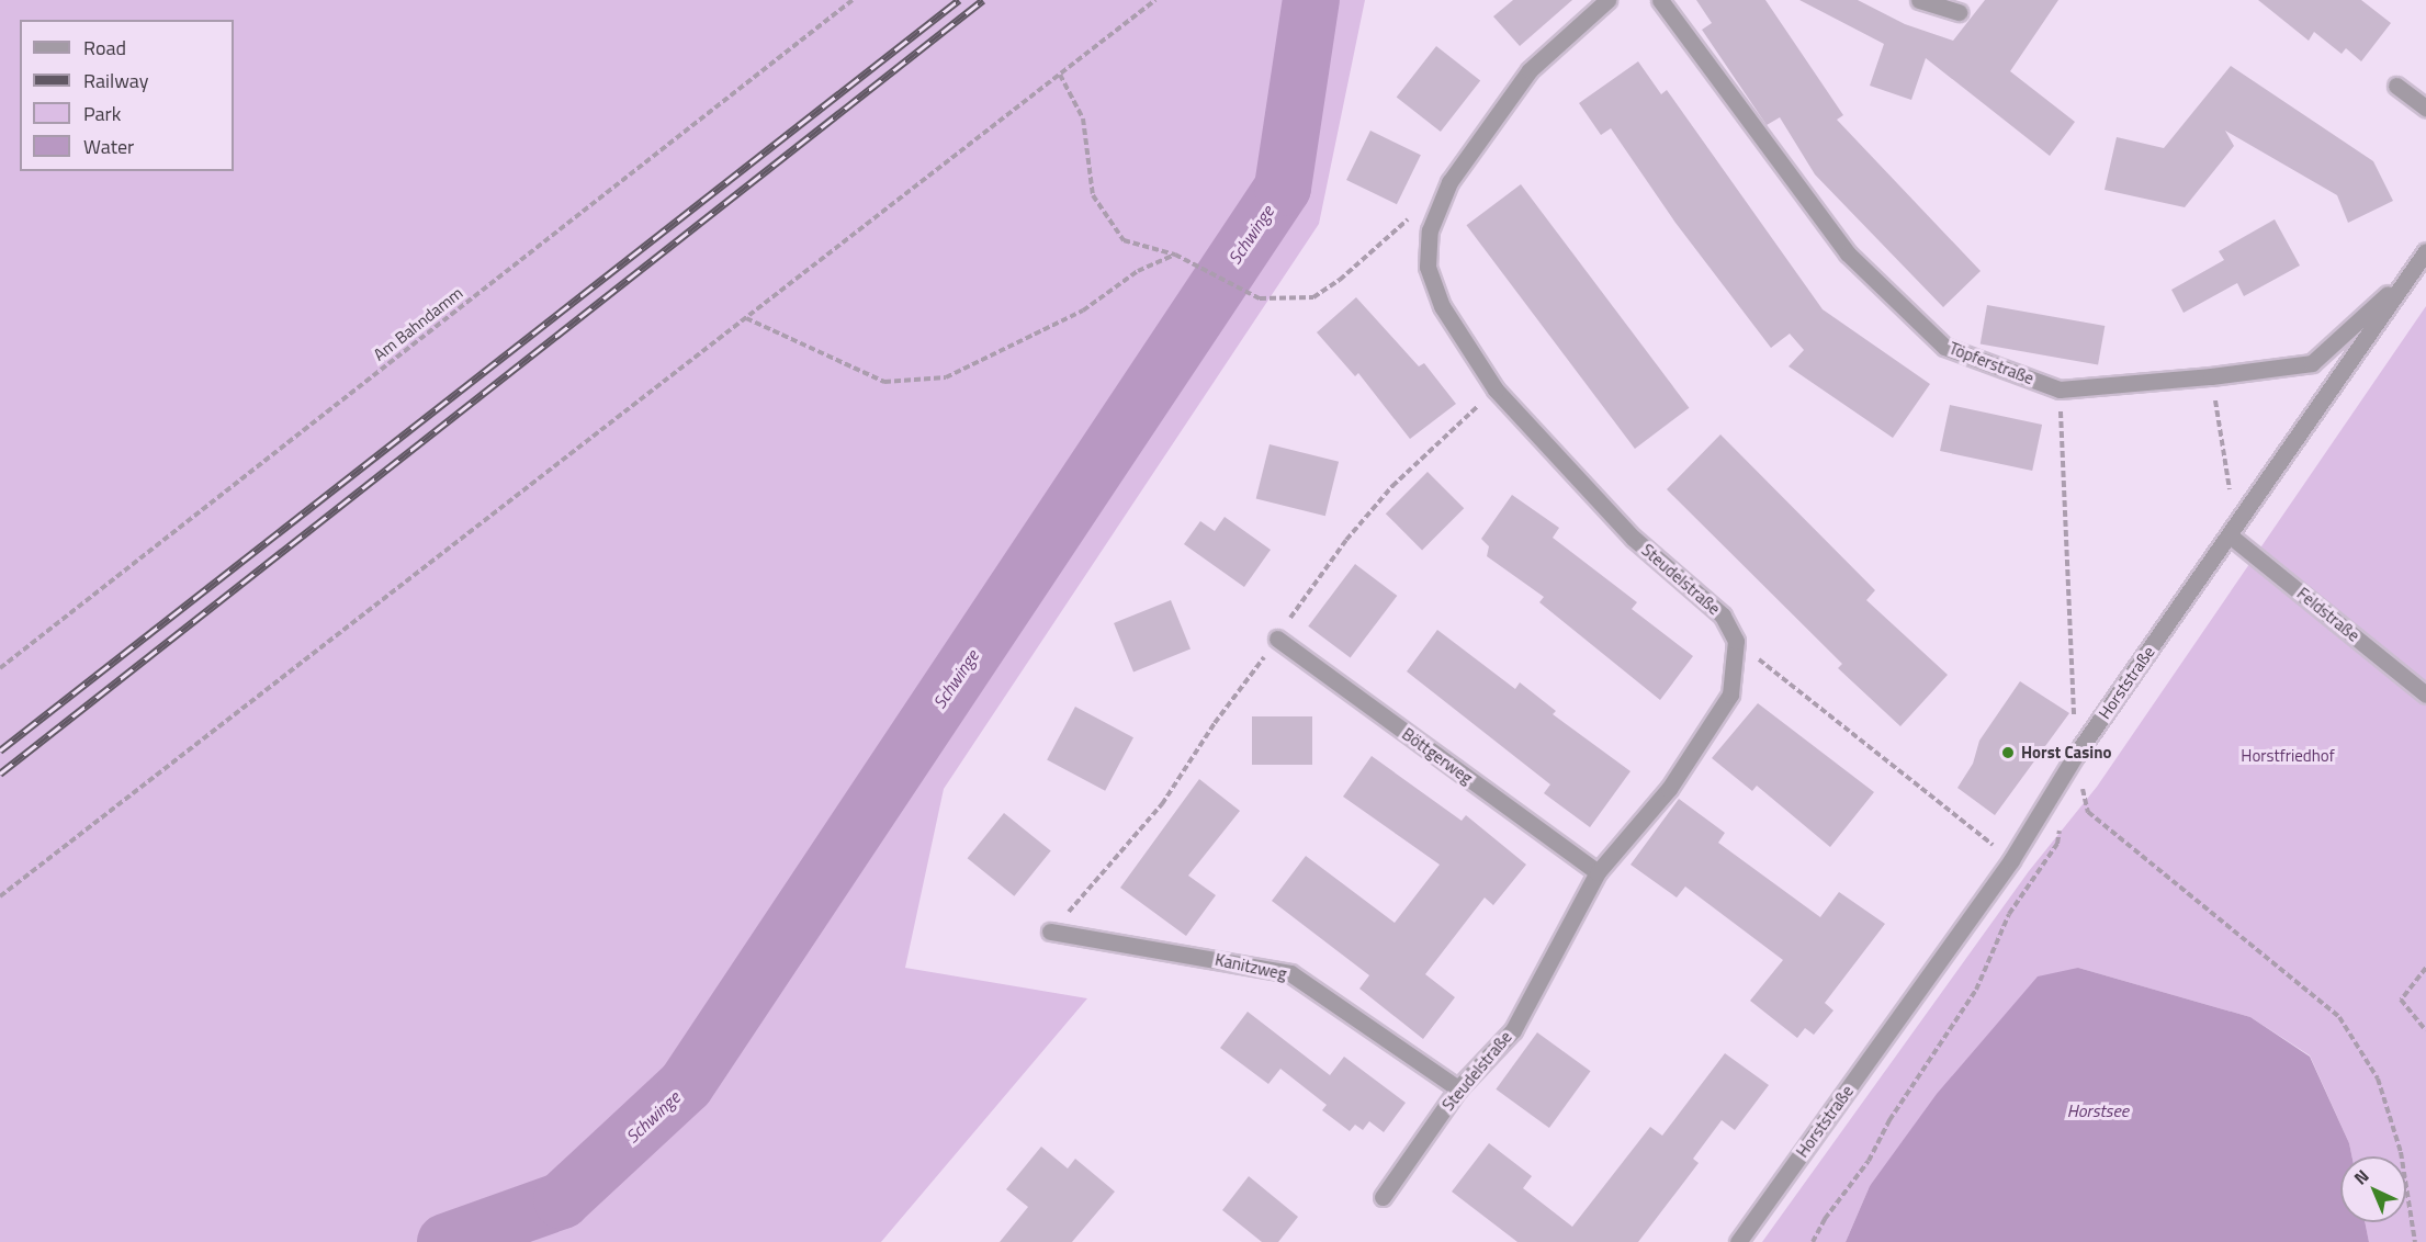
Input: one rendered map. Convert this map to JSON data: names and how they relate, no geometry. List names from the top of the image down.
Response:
{
  "streets": {
    "street": [
      "Töpferstraße",
      "Steudelstraße",
      "Feldstraße",
      "Horststraße",
      "Böttgerweg",
      "Kanitzweg"
    ],
    "path": ["Am Bahndamm"]
  },
  "crossings": [
    ["Töpferstraße", "Horststraße"],
    ["Steudelstraße", "Böttgerweg"],
    ["Steudelstraße", "Kanitzweg"],
    ["Feldstraße", "Horststraße"]
  ],
  "water": ["Schwinge", "Horstsee"],
  "parks": ["Horstfriedhof"],
  "places": ["Horst Casino"],
  "legend": [
    "Road",
    "Railway",
    "Park",
    "Water"
  ],
  "north": "top left"
}
